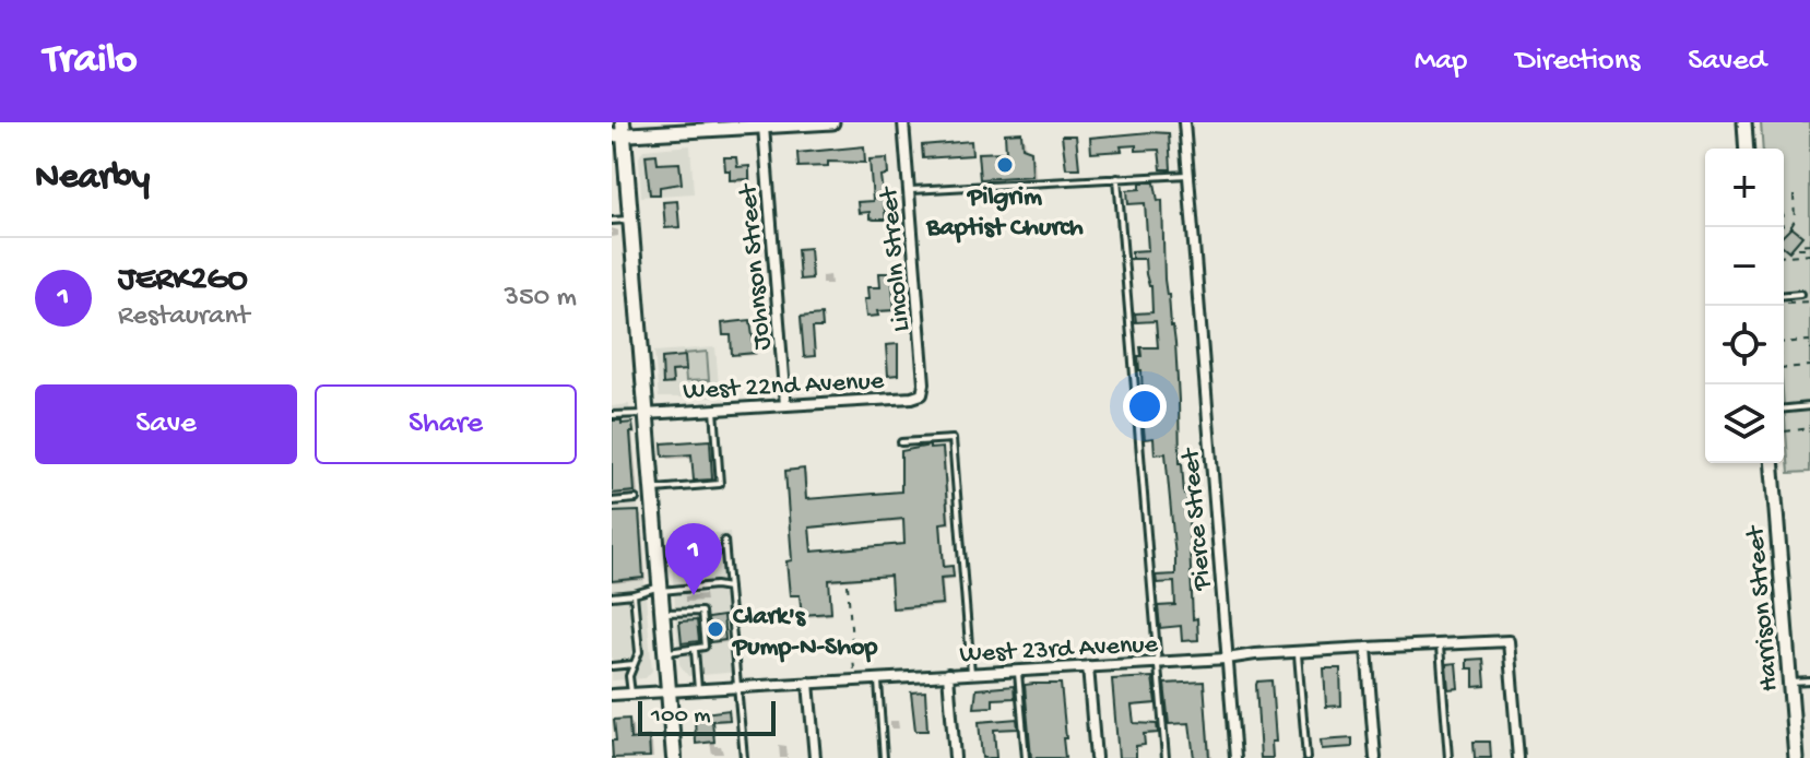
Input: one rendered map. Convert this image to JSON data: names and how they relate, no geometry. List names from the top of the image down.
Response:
{
  "streets": {
    "street": [
      "Lincoln Street",
      "Johnson Street",
      "West 22nd Avenue",
      "Pierce Street",
      "Harrison Street",
      "West 23rd Avenue"
    ]
  },
  "crossings": [
    ["Lincoln Street", "West 22nd Avenue"],
    ["Johnson Street", "West 22nd Avenue"],
    ["Pierce Street", "West 23rd Avenue"]
  ],
  "places": ["Pilgrim Baptist Church", "Clark's Pump-N-Shop"],
  "scale_bar": "100 m",
  "page": {
    "header": "Trailo",
    "nav": ["Map", "Directions", "Saved"],
    "heading": "Nearby",
    "map_buttons": ["+", "−"],
    "list": [
      {
        "mark": "1",
        "name": "JERK2GO",
        "note": "Restaurant",
        "value": "350 m"
      }
    ],
    "buttons": ["Save", "Share"],
    "pins": "1",
    "scale": "100 m"
  }
}
